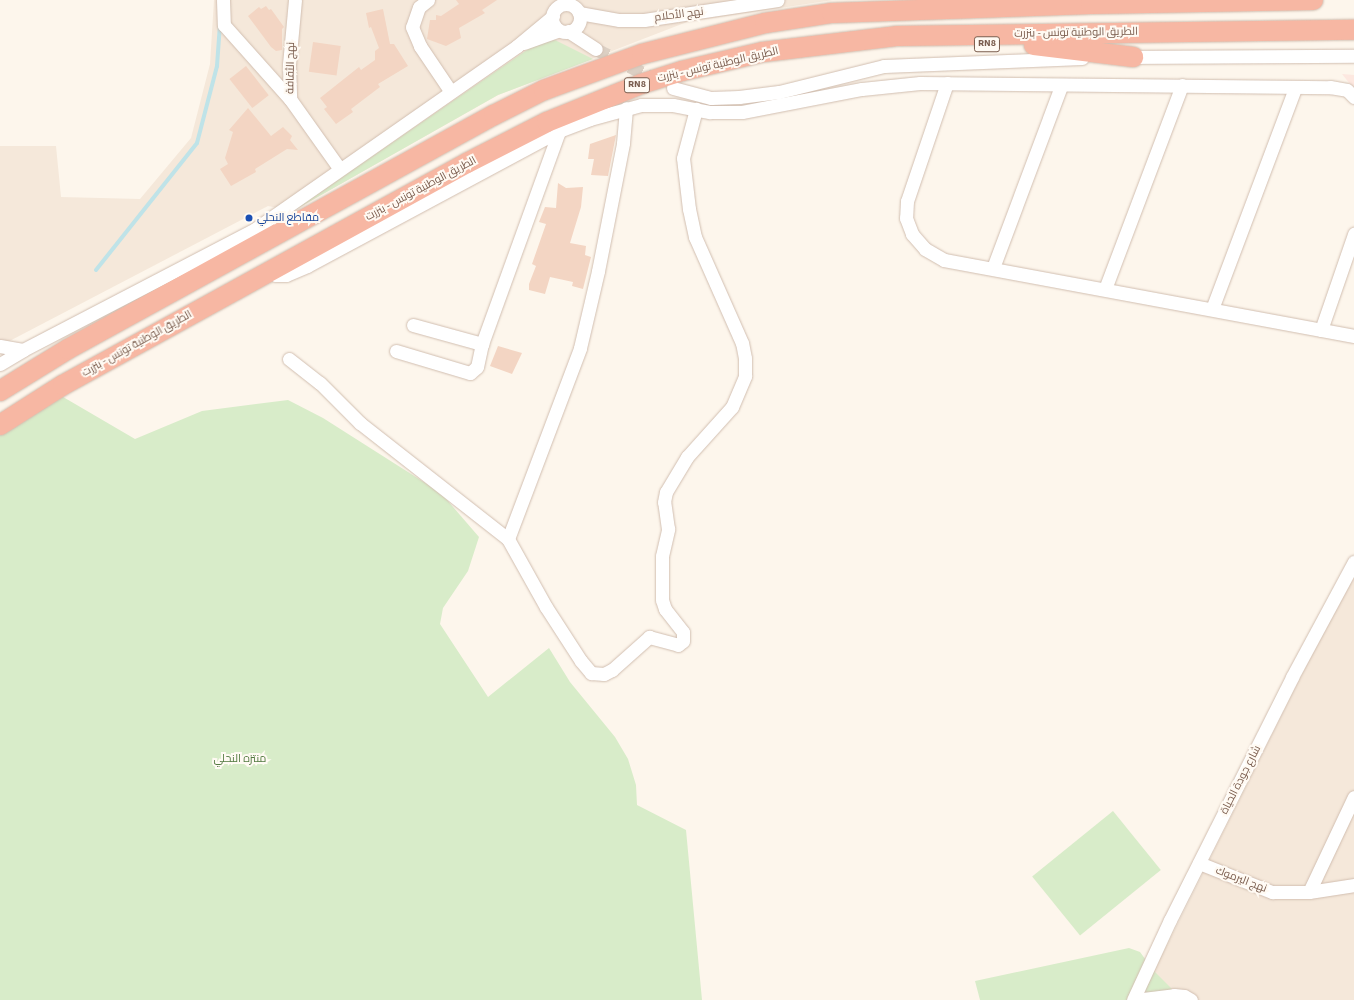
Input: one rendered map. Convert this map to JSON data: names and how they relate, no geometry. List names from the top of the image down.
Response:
{
  "streets": {
    "highway": ["الطريق الوطنية تونس - بنزرت", "RN8"],
    "street": [
      "نهج الأحلام",
      "نهج الثقافة",
      "شارع جودة الحياة",
      "نهج اليرموك"
    ]
  },
  "crossings": [
    ["الطريق الوطنية تونس - بنزرت", "RN8"],
    ["شارع جودة الحياة", "نهج اليرموك"]
  ],
  "parks": ["منتزه النحلي"],
  "places": ["مقاطع النحلي"]
}
